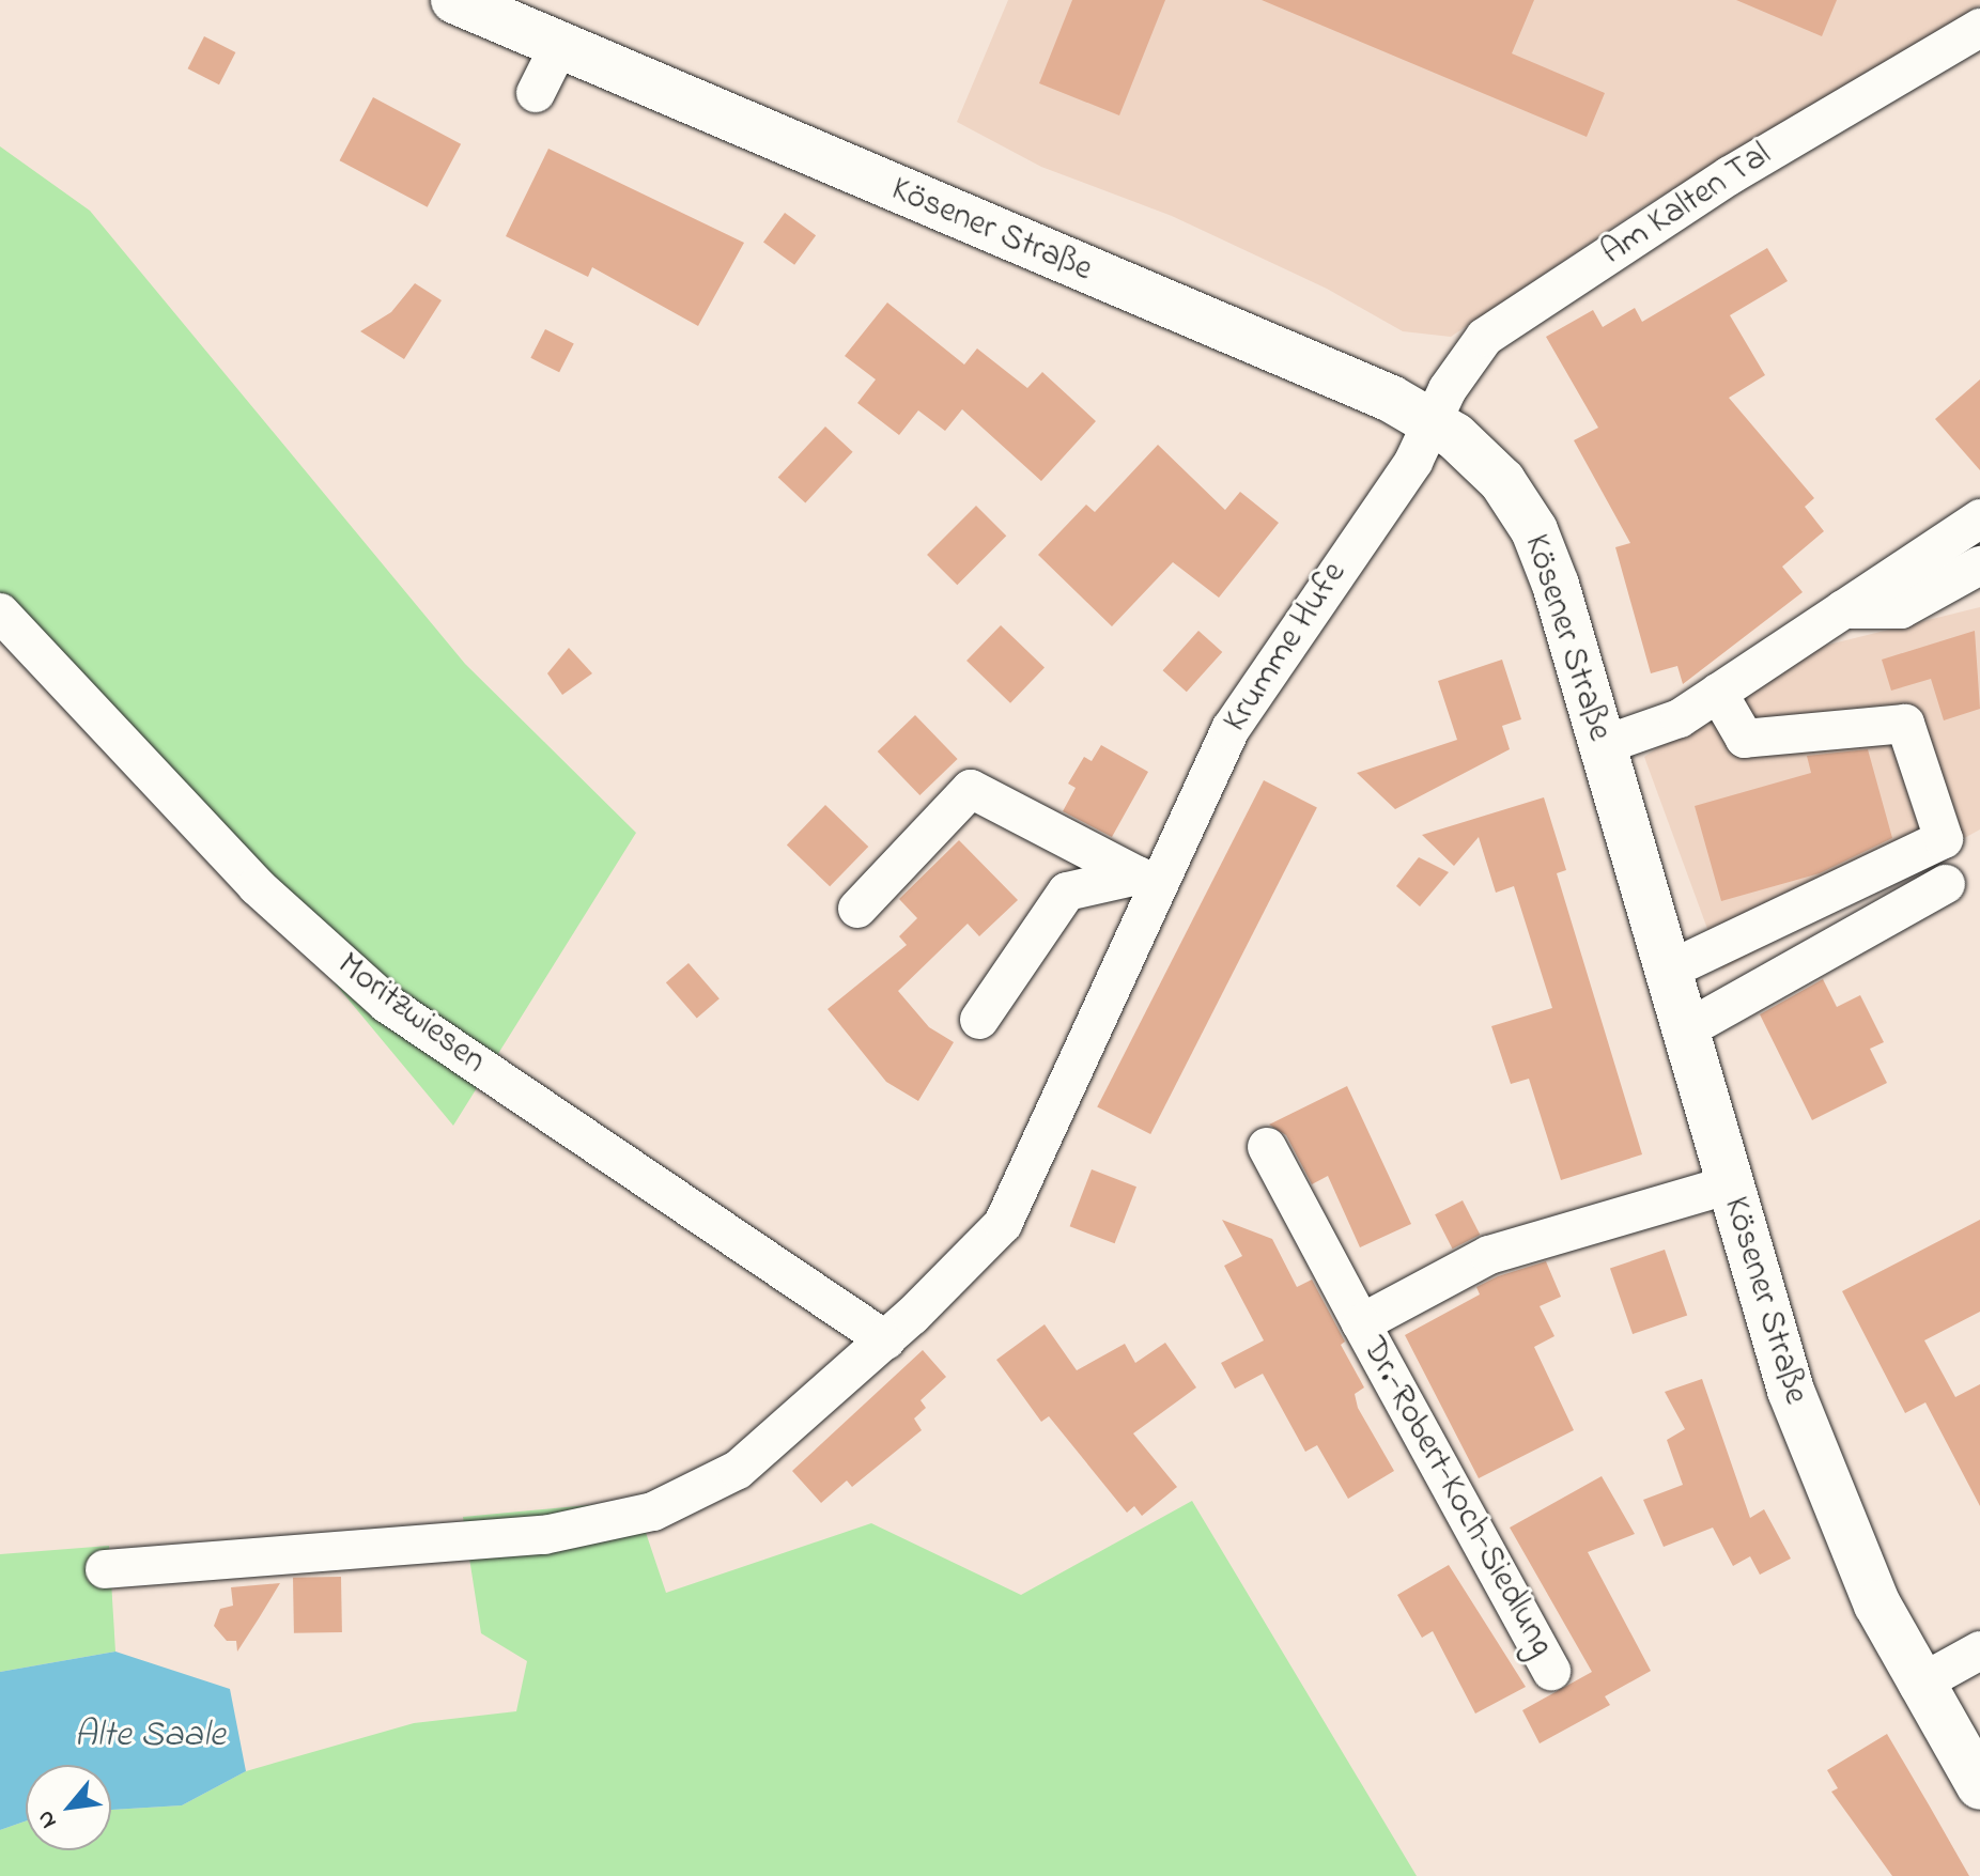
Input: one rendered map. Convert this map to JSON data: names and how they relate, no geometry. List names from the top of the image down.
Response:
{
  "streets": {
    "main road": ["Kösener Straße"],
    "street": [
      "Am Kalten Tal",
      "Krumme Hufe",
      "Moritzwiesen",
      "Dr.-Robert-Koch-Siedlung"
    ]
  },
  "crossings": [
    ["Am Kalten Tal", "Kösener Straße"],
    ["Am Kalten Tal", "Krumme Hufe"],
    ["Kösener Straße", "Krumme Hufe"],
    ["Kösener Straße", "Dr.-Robert-Koch-Siedlung"],
    ["Krumme Hufe", "Moritzwiesen"]
  ],
  "water": ["Alte Saale"],
  "north": "bottom left"
}
